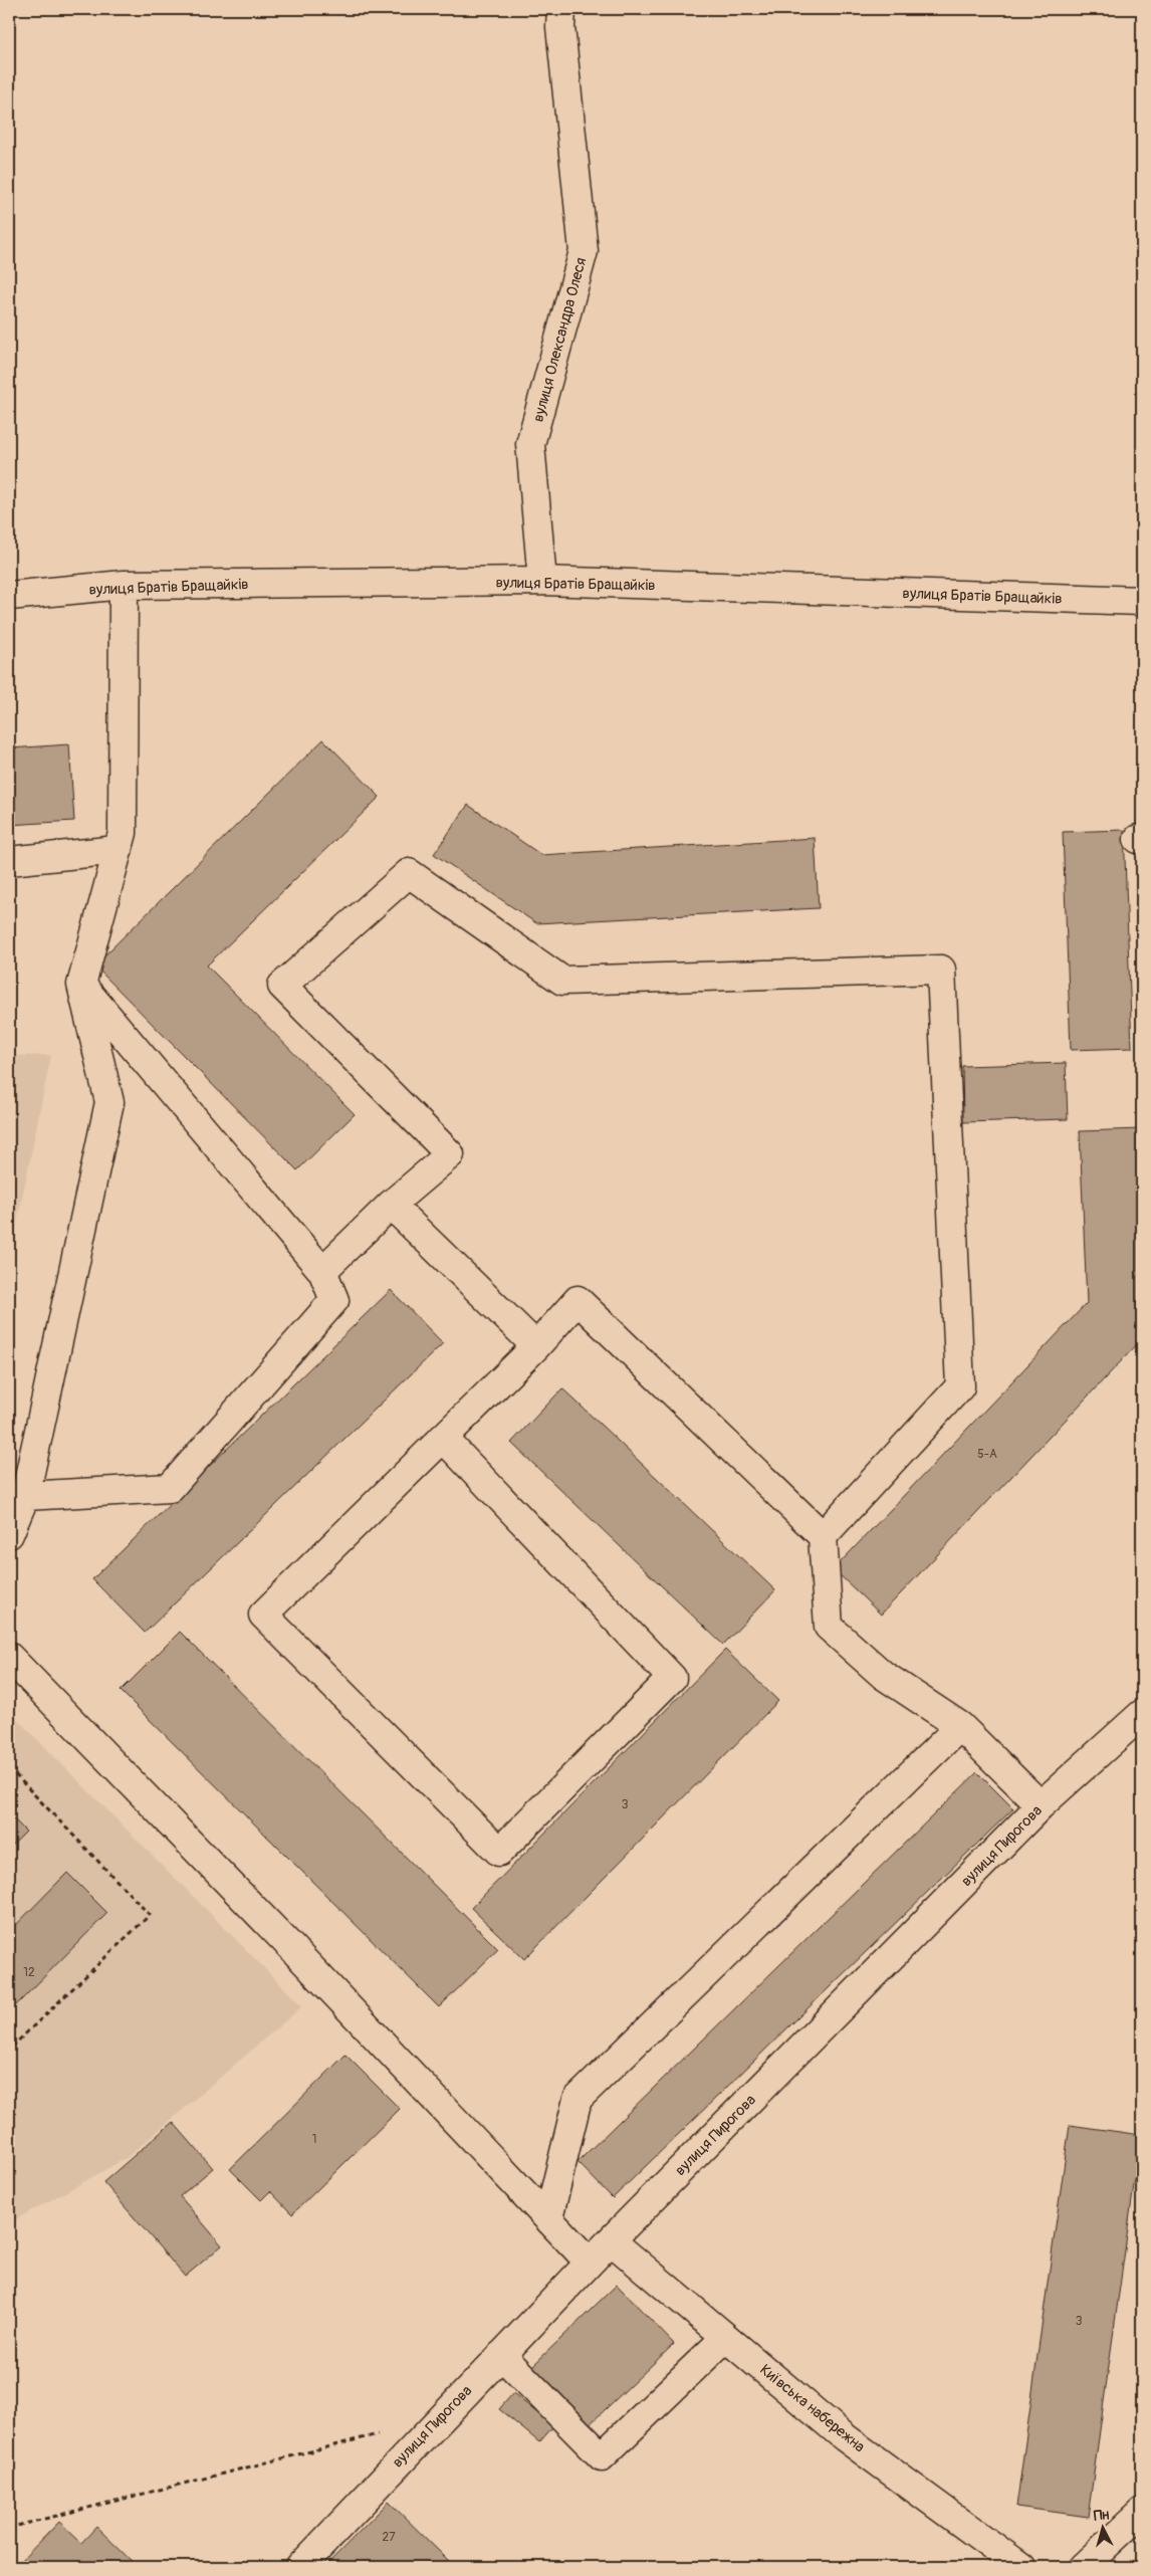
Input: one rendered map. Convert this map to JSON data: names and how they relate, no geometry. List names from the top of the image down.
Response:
{
  "streets": {
    "street": [
      "вулиця Олександра Олеся",
      "вулиця Братів Бращайків",
      "вулиця Пирогова",
      "Київська набережна"
    ]
  },
  "crossings": [
    ["вулиця Олександра Олеся", "вулиця Братів Бращайків"],
    ["вулиця Пирогова", "Київська набережна"]
  ],
  "house_numbers": [
    "5-А",
    "3",
    "12",
    "1",
    "3",
    "27"
  ],
  "north": "top"
}
